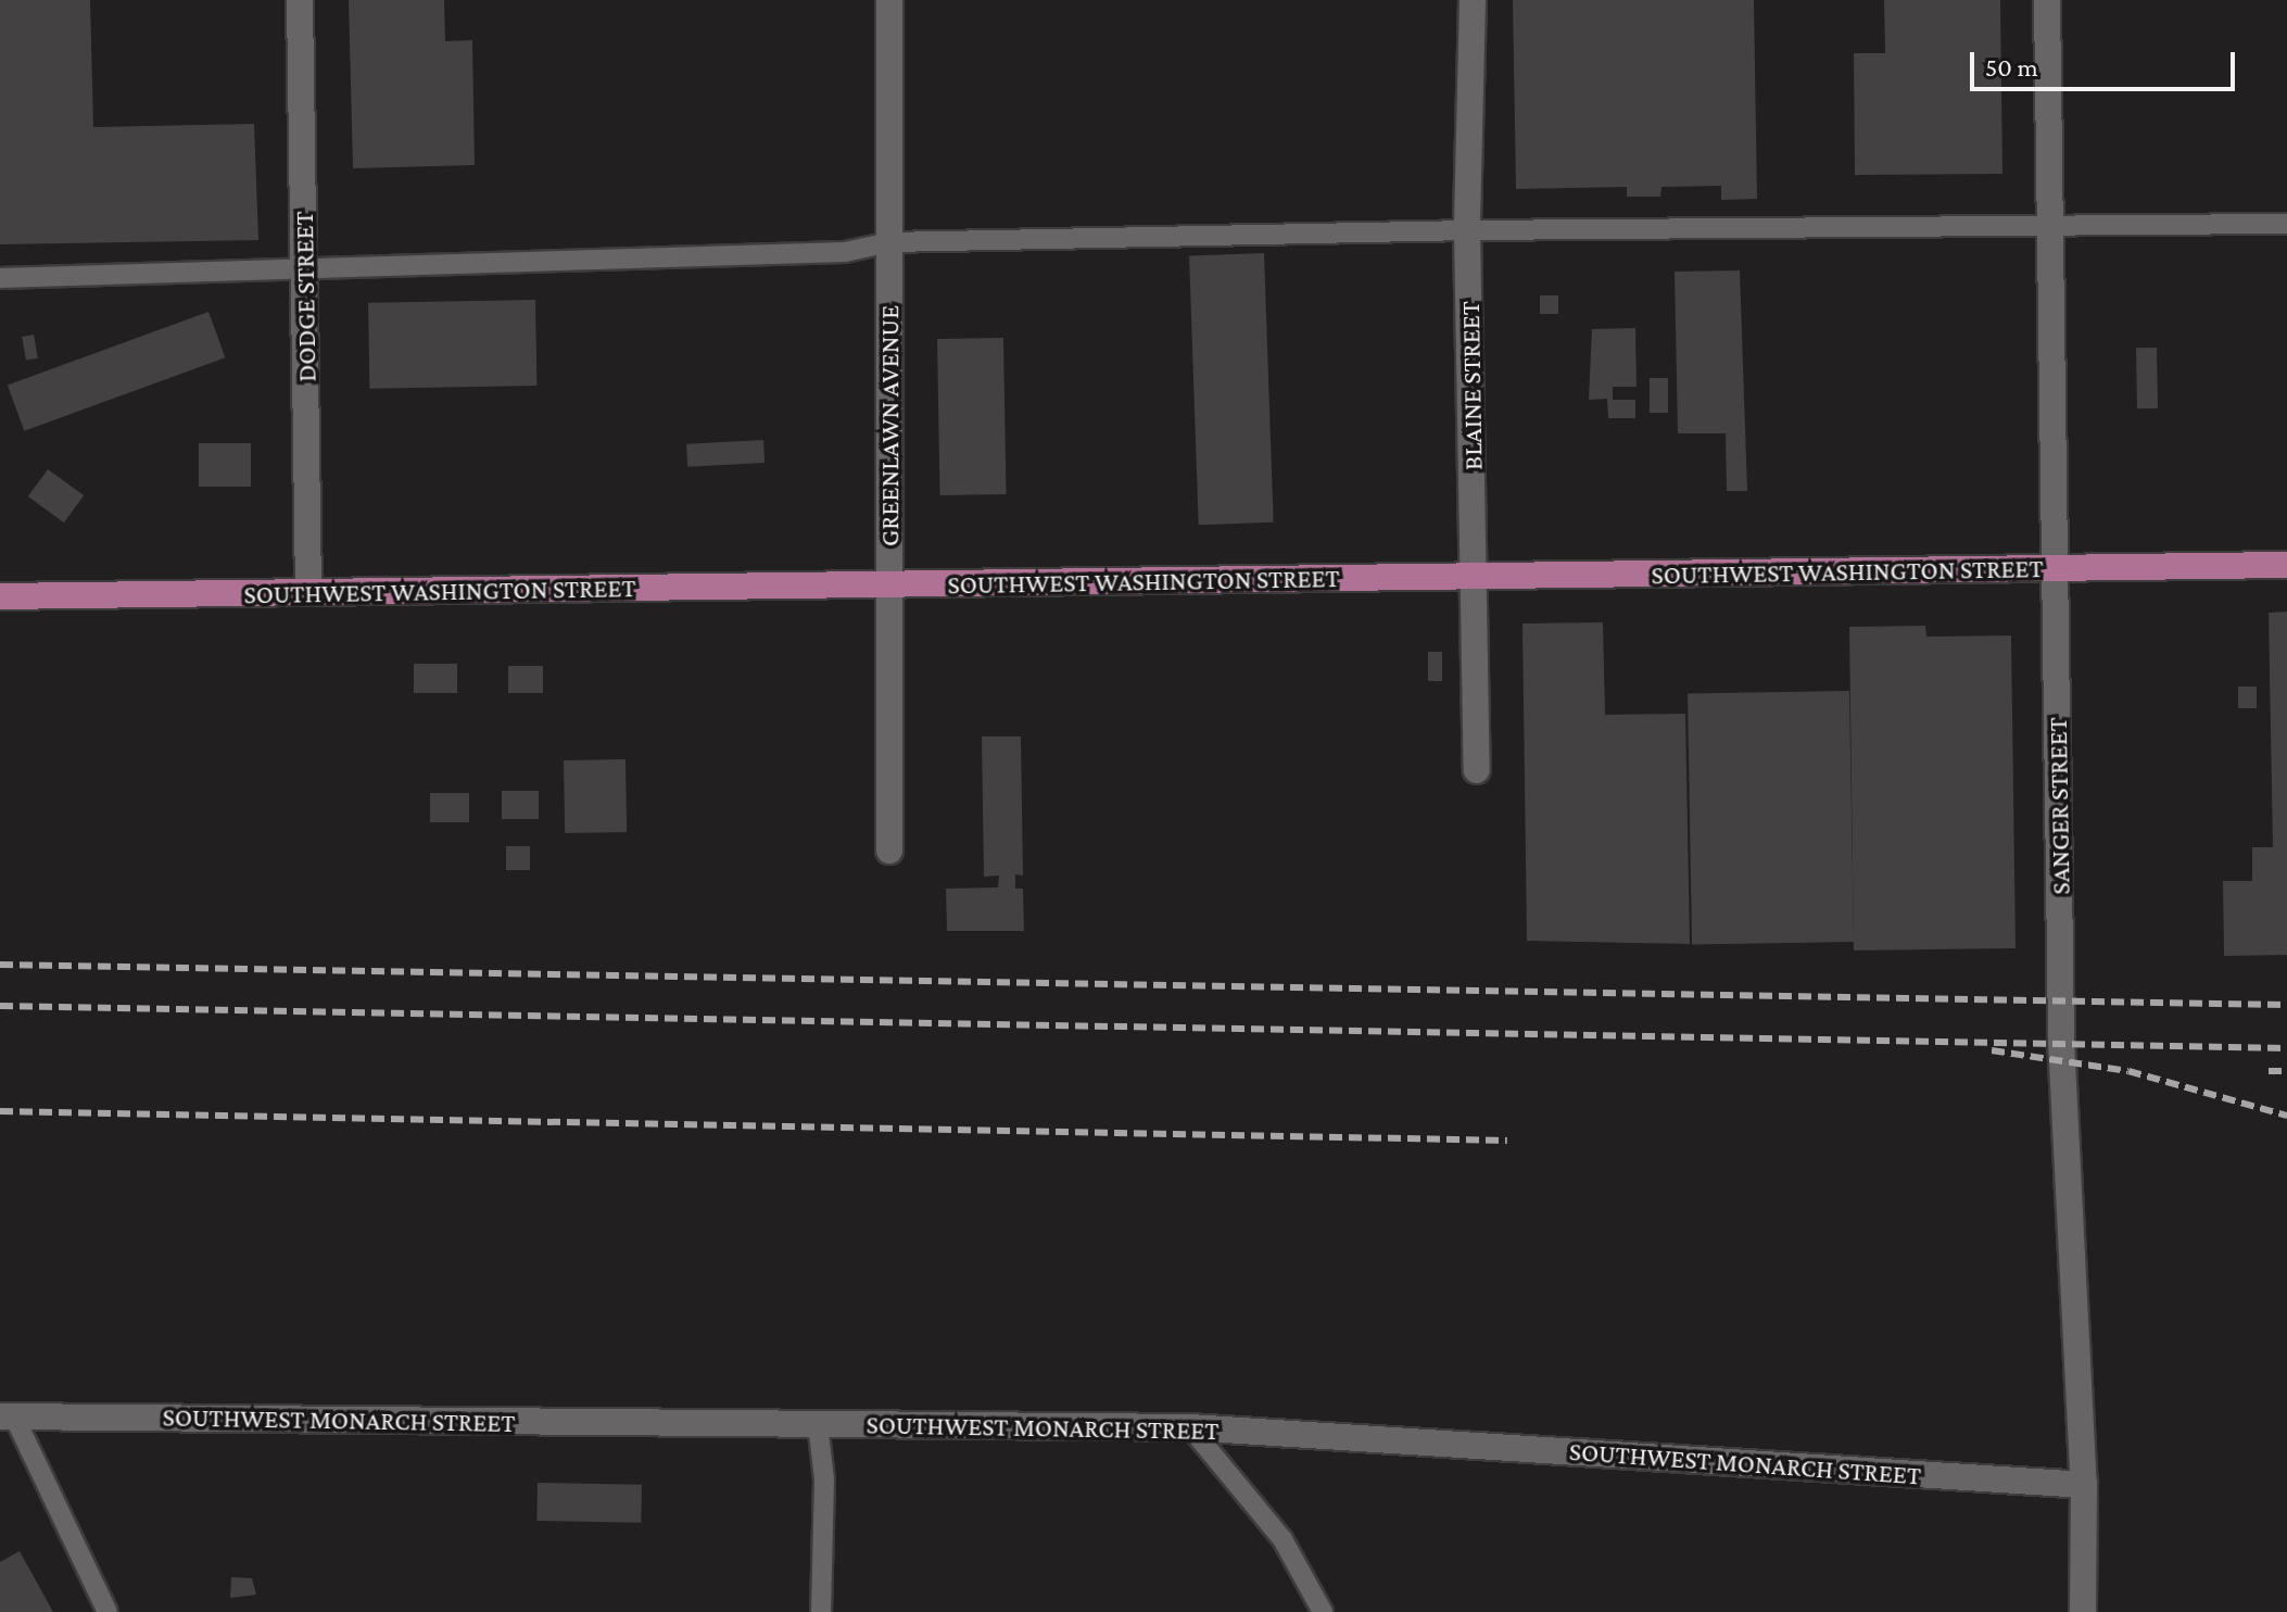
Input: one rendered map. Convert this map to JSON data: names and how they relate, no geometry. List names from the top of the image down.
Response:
{
  "streets": {
    "main road": ["SOUTHWEST WASHINGTON STREET"],
    "street": [
      "DODGE STREET",
      "BLAINE STREET",
      "GREENLAWN AVENUE",
      "SANGER STREET",
      "SOUTHWEST MONARCH STREET"
    ]
  },
  "crossings": [
    ["DODGE STREET", "SOUTHWEST WASHINGTON STREET"],
    ["BLAINE STREET", "SOUTHWEST WASHINGTON STREET"],
    ["GREENLAWN AVENUE", "SOUTHWEST WASHINGTON STREET"],
    ["SOUTHWEST WASHINGTON STREET", "SANGER STREET"],
    ["SANGER STREET", "SOUTHWEST MONARCH STREET"]
  ],
  "scale_bar": "50 m"
}
